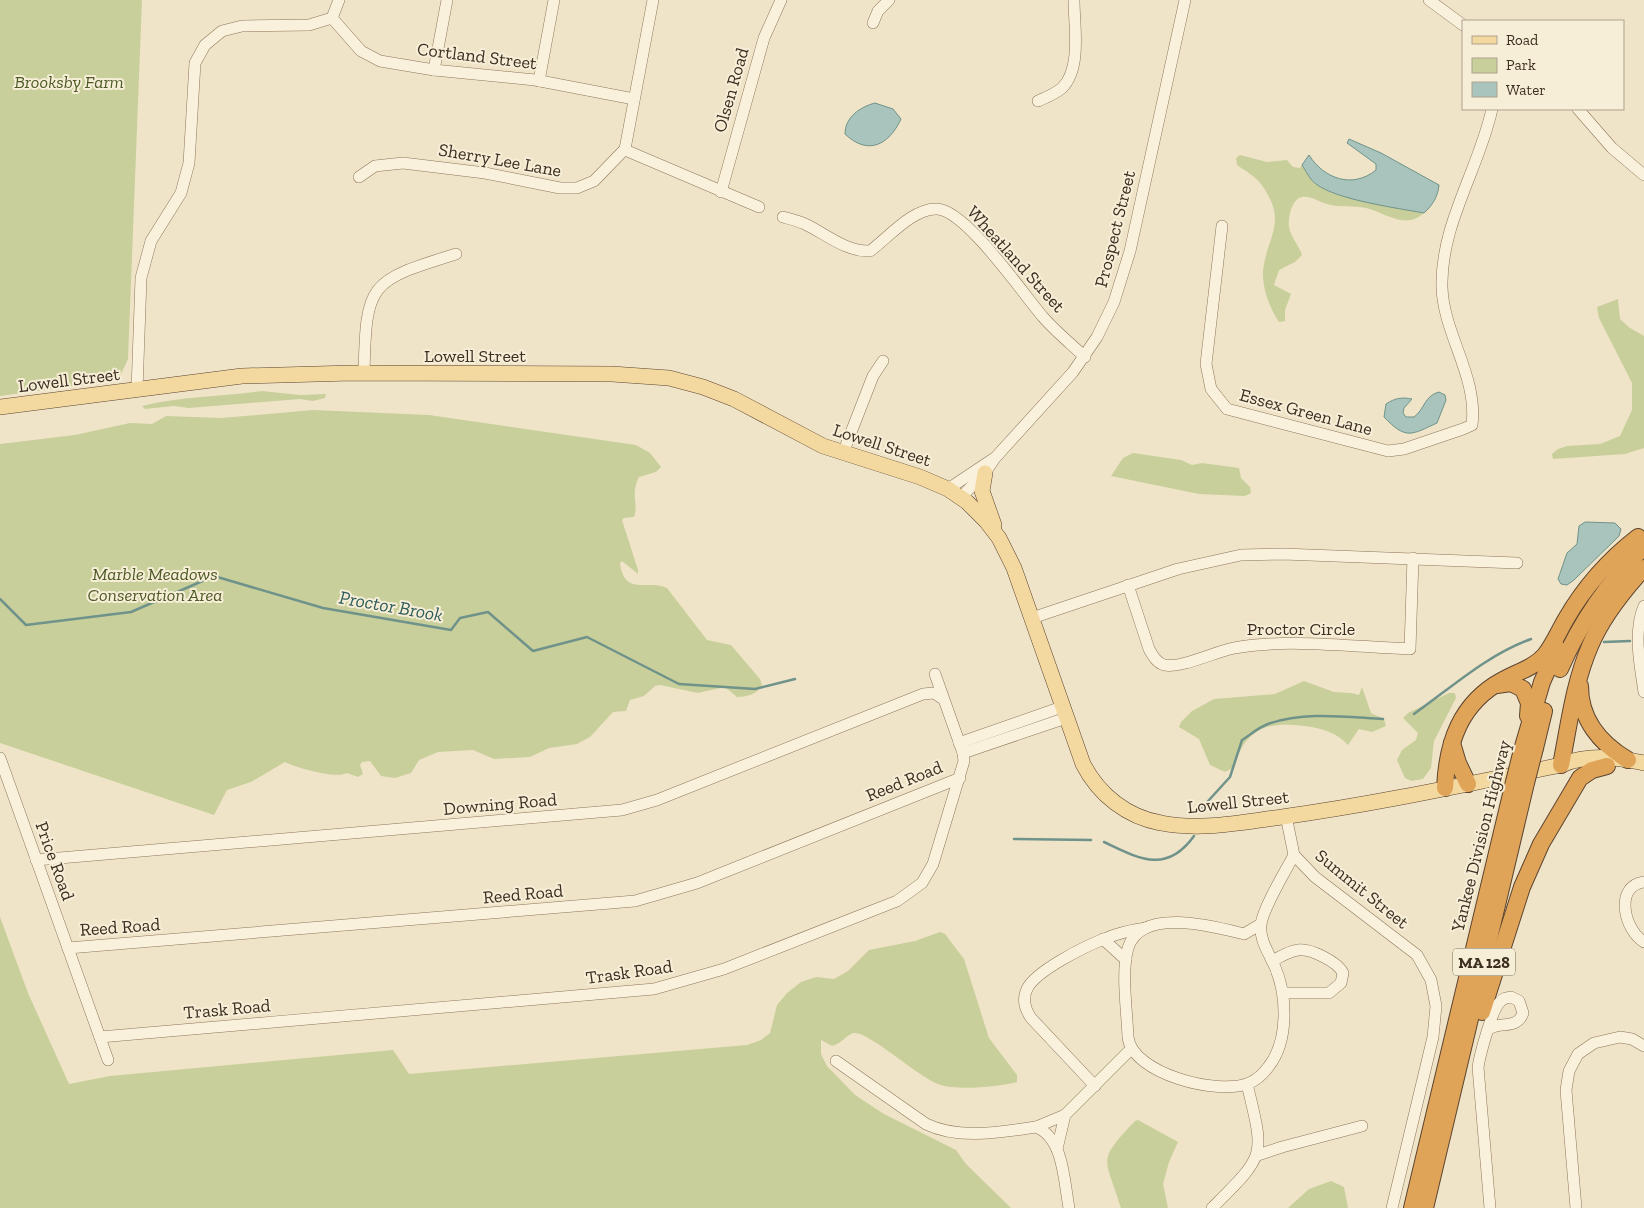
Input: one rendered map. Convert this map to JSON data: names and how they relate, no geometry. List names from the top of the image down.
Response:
{
  "streets": {
    "highway": ["Yankee Division Highway", "MA 128"],
    "main road": ["Lowell Street"],
    "street": [
      "Cortland Street",
      "Olsen Road",
      "Sherry Lee Lane",
      "Prospect Street",
      "Wheatland Street",
      "Essex Green Lane",
      "Proctor Circle",
      "Reed Road",
      "Downing Road",
      "Price Road",
      "Summit Street",
      "Trask Road"
    ]
  },
  "crossings": [
    ["Prospect Street", "Wheatland Street"],
    ["Prospect Street", "Lowell Street"],
    ["Lowell Street", "Summit Street"],
    ["Reed Road", "Price Road"],
    ["Reed Road", "Trask Road"],
    ["Downing Road", "Price Road"],
    ["Downing Road", "Trask Road"],
    ["Price Road", "Trask Road"]
  ],
  "water": ["Proctor Brook"],
  "parks": ["Brooksby Farm", "Marble Meadows Conservation Area"],
  "legend": ["Road", "Park", "Water"]
}
